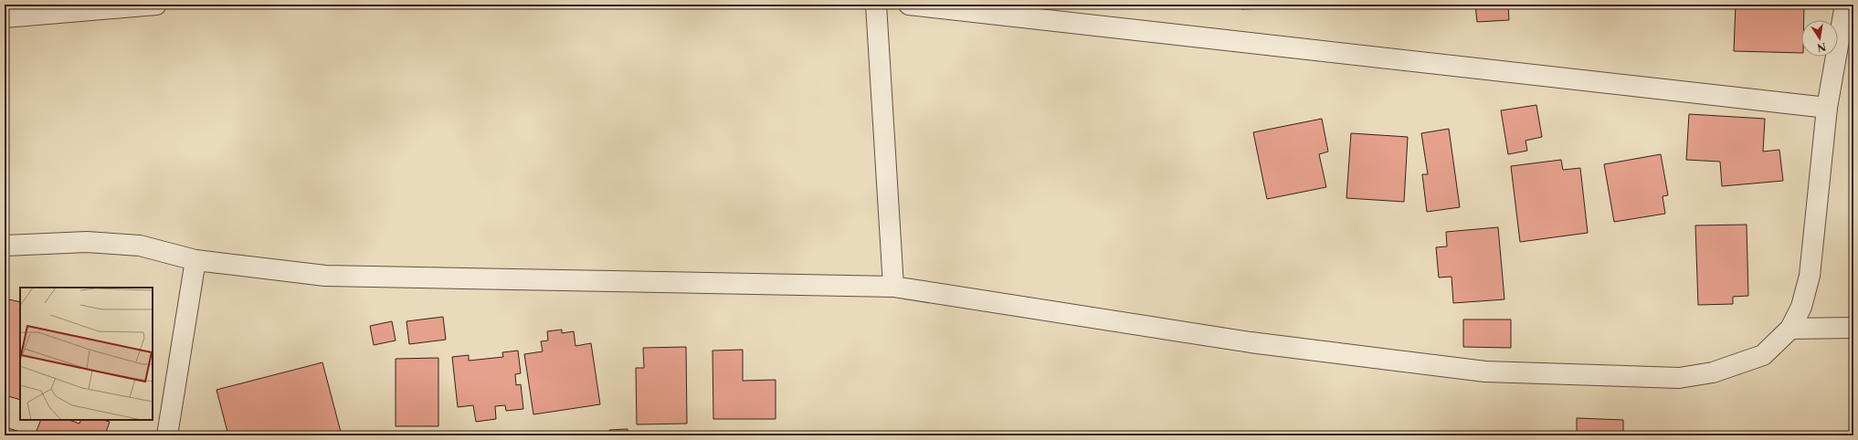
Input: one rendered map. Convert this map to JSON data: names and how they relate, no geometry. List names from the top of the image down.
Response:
{
  "north": "bottom"
}
